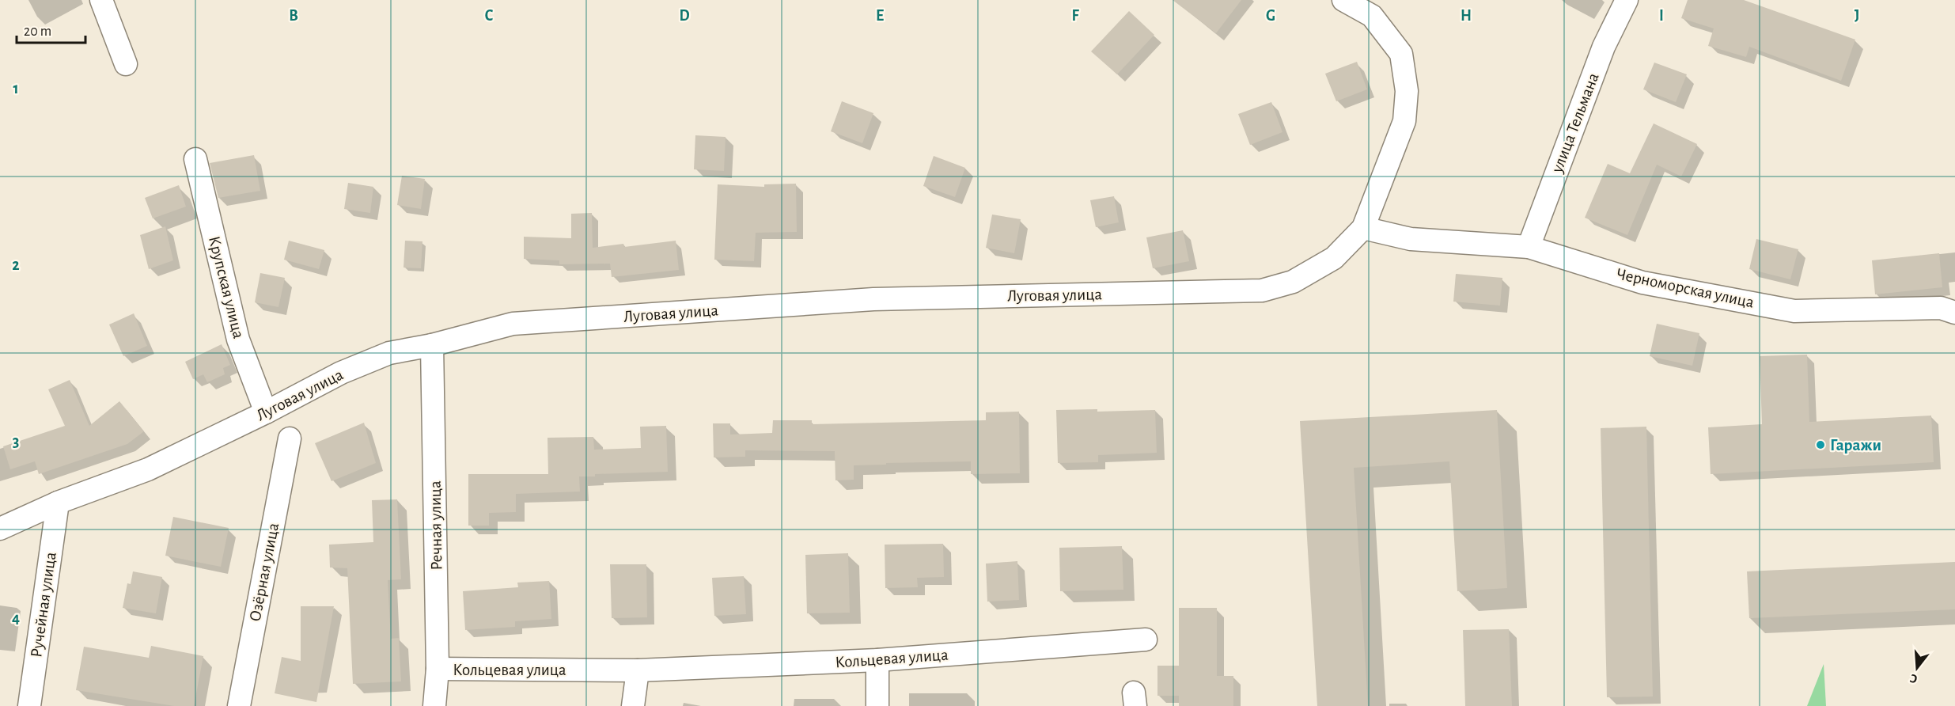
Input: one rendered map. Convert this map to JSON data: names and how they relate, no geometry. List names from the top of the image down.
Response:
{
  "streets": {
    "street": [
      "улица Тельмана",
      "Крупская улица",
      "Черноморская улица",
      "Луговая улица",
      "Речная улица",
      "Озёрная улица",
      "Ручейная улица",
      "Кольцевая улица"
    ]
  },
  "crossings": [
    ["улица Тельмана", "Черноморская улица"],
    ["Крупская улица", "Луговая улица"],
    ["Черноморская улица", "Луговая улица"],
    ["Луговая улица", "Речная улица"],
    ["Луговая улица", "Ручейная улица"],
    ["Речная улица", "Кольцевая улица"]
  ],
  "places": ["Гаражи"],
  "scale_bar": "20 m",
  "north": "bottom",
  "grid": {
    "columns": [
      "B",
      "C",
      "D",
      "E",
      "F",
      "G",
      "H",
      "I",
      "J"
    ],
    "rows": [
      "1",
      "2",
      "3",
      "4"
    ]
  }
}
